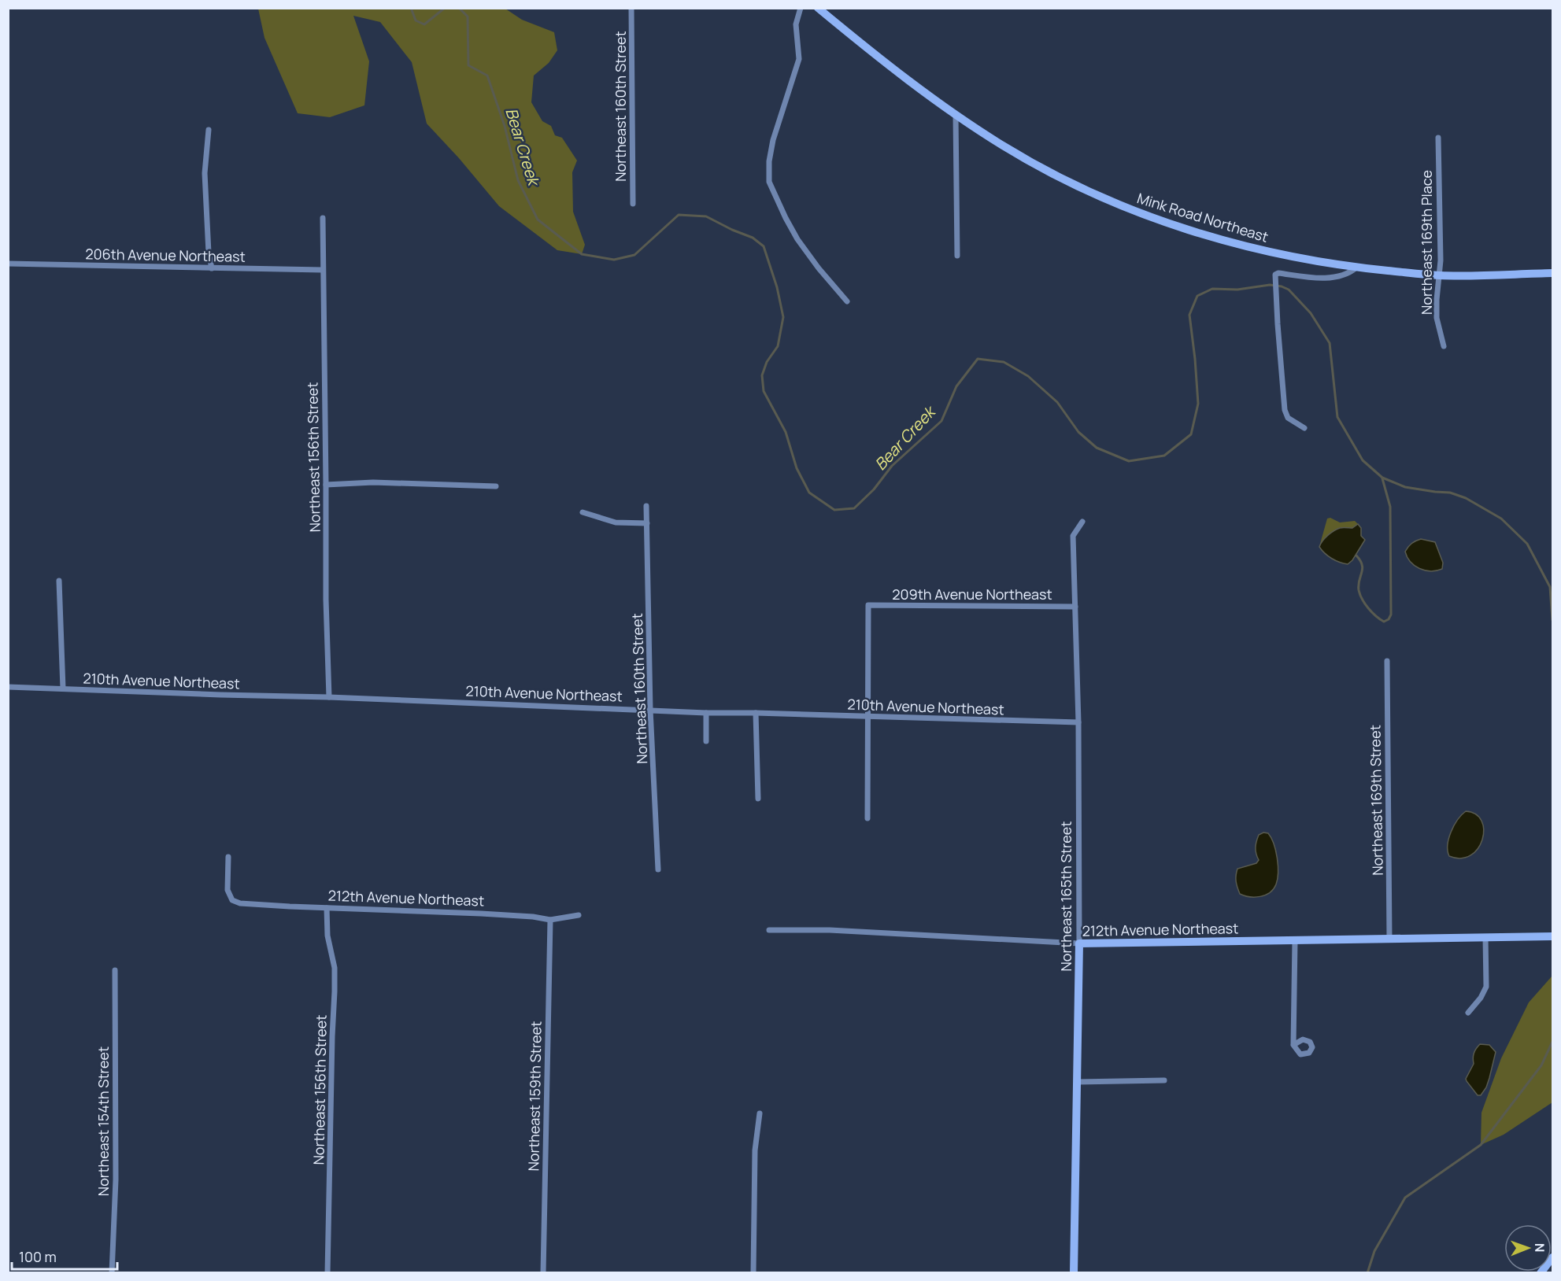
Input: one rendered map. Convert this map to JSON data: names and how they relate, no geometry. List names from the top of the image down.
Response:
{
  "streets": {
    "street": [
      "Northeast 160th Street",
      "Mink Road Northeast",
      "Northeast 169th Place",
      "206th Avenue Northeast",
      "Northeast 156th Street",
      "209th Avenue Northeast",
      "210th Avenue Northeast",
      "Northeast 169th Street",
      "Northeast 165th Street",
      "212th Avenue Northeast",
      "Northeast 159th Street",
      "Northeast 154th Street"
    ]
  },
  "crossings": [
    ["Northeast 160th Street", "210th Avenue Northeast"],
    ["Mink Road Northeast", "Northeast 169th Place"],
    ["206th Avenue Northeast", "Northeast 156th Street"],
    ["Northeast 156th Street", "210th Avenue Northeast"],
    ["Northeast 156th Street", "212th Avenue Northeast"],
    ["209th Avenue Northeast", "210th Avenue Northeast"],
    ["209th Avenue Northeast", "Northeast 165th Street"],
    ["210th Avenue Northeast", "Northeast 165th Street"],
    ["Northeast 169th Street", "212th Avenue Northeast"],
    ["Northeast 165th Street", "212th Avenue Northeast"],
    ["212th Avenue Northeast", "Northeast 159th Street"]
  ],
  "water": ["Bear Creek"],
  "scale_bar": "100 m",
  "north": "right"
}
